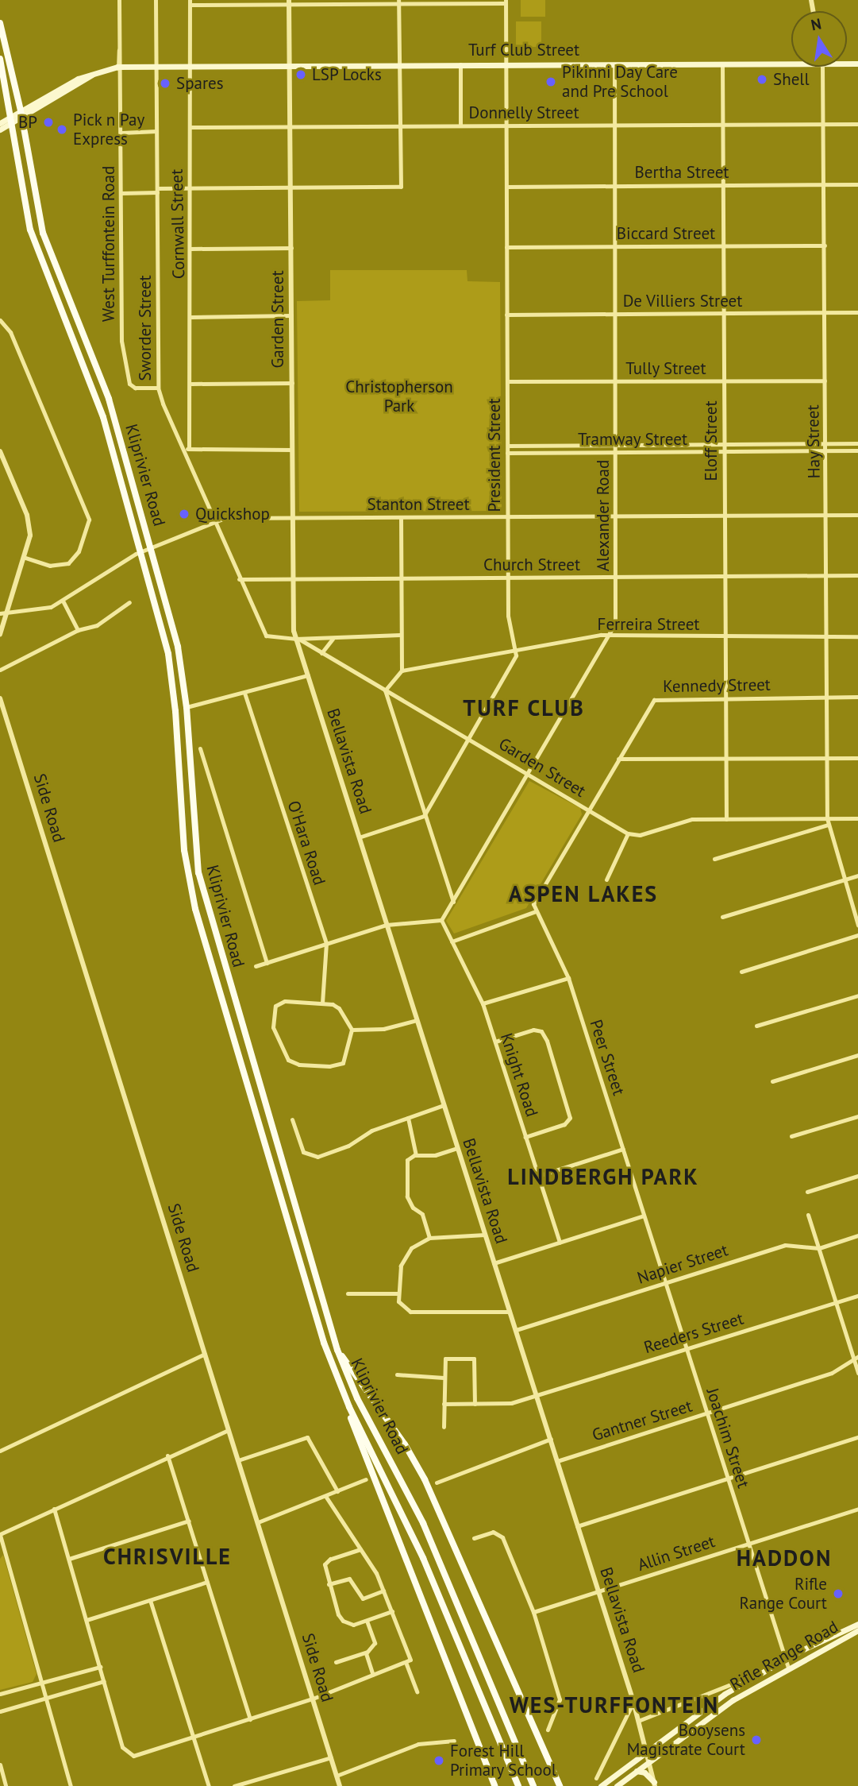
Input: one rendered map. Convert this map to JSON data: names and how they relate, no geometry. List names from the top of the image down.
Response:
{
  "streets": {
    "main road": ["Turf Club Street", "Kliprivier Road", "Rifle Range Road"],
    "street": [
      "Donnelly Street",
      "Bertha Street",
      "Cornwall Street",
      "Biccard Street",
      "West Turffontein Road",
      "De Villiers Street",
      "Garden Street",
      "Sworder Street",
      "Tully Street",
      "Tramway Street",
      "Eloff Street",
      "Hay Street",
      "President Street",
      "Stanton Street",
      "Alexander Road",
      "Church Street",
      "Ferreira Street",
      "Kennedy Street",
      "Bellavista Road",
      "Side Road",
      "O'Hara Road",
      "Peer Street",
      "Knight Road",
      "Napier Street",
      "Reeders Street",
      "Gantner Street",
      "Joachim Street",
      "Allin Street"
    ]
  },
  "crossings": [
    ["Turf Club Street", "Cornwall Street"],
    ["Turf Club Street", "West Turffontein Road"],
    ["Turf Club Street", "Garden Street"],
    ["Turf Club Street", "Sworder Street"],
    ["Turf Club Street", "Eloff Street"],
    ["Turf Club Street", "President Street"],
    ["Turf Club Street", "Kliprivier Road"],
    ["Turf Club Street", "Alexander Road"],
    ["Donnelly Street", "Cornwall Street"],
    ["Donnelly Street", "Garden Street"],
    ["Donnelly Street", "Eloff Street"],
    ["Donnelly Street", "Hay Street"],
    ["Donnelly Street", "President Street"],
    ["Donnelly Street", "Alexander Road"],
    ["Bertha Street", "Eloff Street"],
    ["Bertha Street", "Hay Street"],
    ["Bertha Street", "President Street"],
    ["Bertha Street", "Alexander Road"],
    ["Biccard Street", "Eloff Street"],
    ["Biccard Street", "Hay Street"],
    ["Biccard Street", "President Street"],
    ["Biccard Street", "Alexander Road"],
    ["West Turffontein Road", "Sworder Street"],
    ["De Villiers Street", "Eloff Street"],
    ["De Villiers Street", "Hay Street"],
    ["De Villiers Street", "President Street"],
    ["De Villiers Street", "Alexander Road"],
    ["Garden Street", "Sworder Street"],
    ["Garden Street", "President Street"],
    ["Garden Street", "Stanton Street"],
    ["Garden Street", "Alexander Road"],
    ["Garden Street", "Church Street"],
    ["Garden Street", "Kennedy Street"],
    ["Garden Street", "Bellavista Road"],
    ["Sworder Street", "Stanton Street"],
    ["Sworder Street", "Church Street"],
    ["Sworder Street", "Bellavista Road"],
    ["Tully Street", "Eloff Street"],
    ["Tully Street", "Hay Street"],
    ["Tully Street", "President Street"],
    ["Tully Street", "Alexander Road"],
    ["Tramway Street", "Eloff Street"],
    ["Tramway Street", "Hay Street"],
    ["Tramway Street", "President Street"],
    ["Tramway Street", "Alexander Road"],
    ["Eloff Street", "Stanton Street"],
    ["Eloff Street", "Church Street"],
    ["Eloff Street", "Ferreira Street"],
    ["Eloff Street", "Kennedy Street"],
    ["Hay Street", "Stanton Street"],
    ["Hay Street", "Church Street"],
    ["Hay Street", "Ferreira Street"],
    ["Hay Street", "Kennedy Street"],
    ["President Street", "Stanton Street"],
    ["President Street", "Church Street"],
    ["President Street", "Ferreira Street"],
    ["Stanton Street", "Alexander Road"],
    ["Alexander Road", "Church Street"],
    ["Alexander Road", "Ferreira Street"],
    ["Alexander Road", "Knight Road"],
    ["Kennedy Street", "Peer Street"],
    ["Bellavista Road", "Napier Street"],
    ["Bellavista Road", "Reeders Street"],
    ["Bellavista Road", "Gantner Street"],
    ["Bellavista Road", "Allin Street"],
    ["Bellavista Road", "Rifle Range Road"],
    ["Peer Street", "Joachim Street"],
    ["Napier Street", "Joachim Street"],
    ["Reeders Street", "Joachim Street"],
    ["Gantner Street", "Joachim Street"],
    ["Joachim Street", "Allin Street"],
    ["Joachim Street", "Rifle Range Road"]
  ],
  "districts": [
    "TURF CLUB",
    "ASPEN LAKES",
    "LINDBERGH PARK",
    "CHRISVILLE",
    "HADDON",
    "WES-TURFFONTEIN"
  ],
  "parks": ["Christopherson Park"],
  "places": [
    "LSP Locks",
    "Shell",
    "Pikinni Day Care and Pre School",
    "Spares",
    "BP",
    "Pick n Pay Express",
    "Quickshop",
    "Rifle Range Court",
    "Booysens Magistrate Court",
    "Forest Hill Primary School"
  ],
  "north": "top"
}
